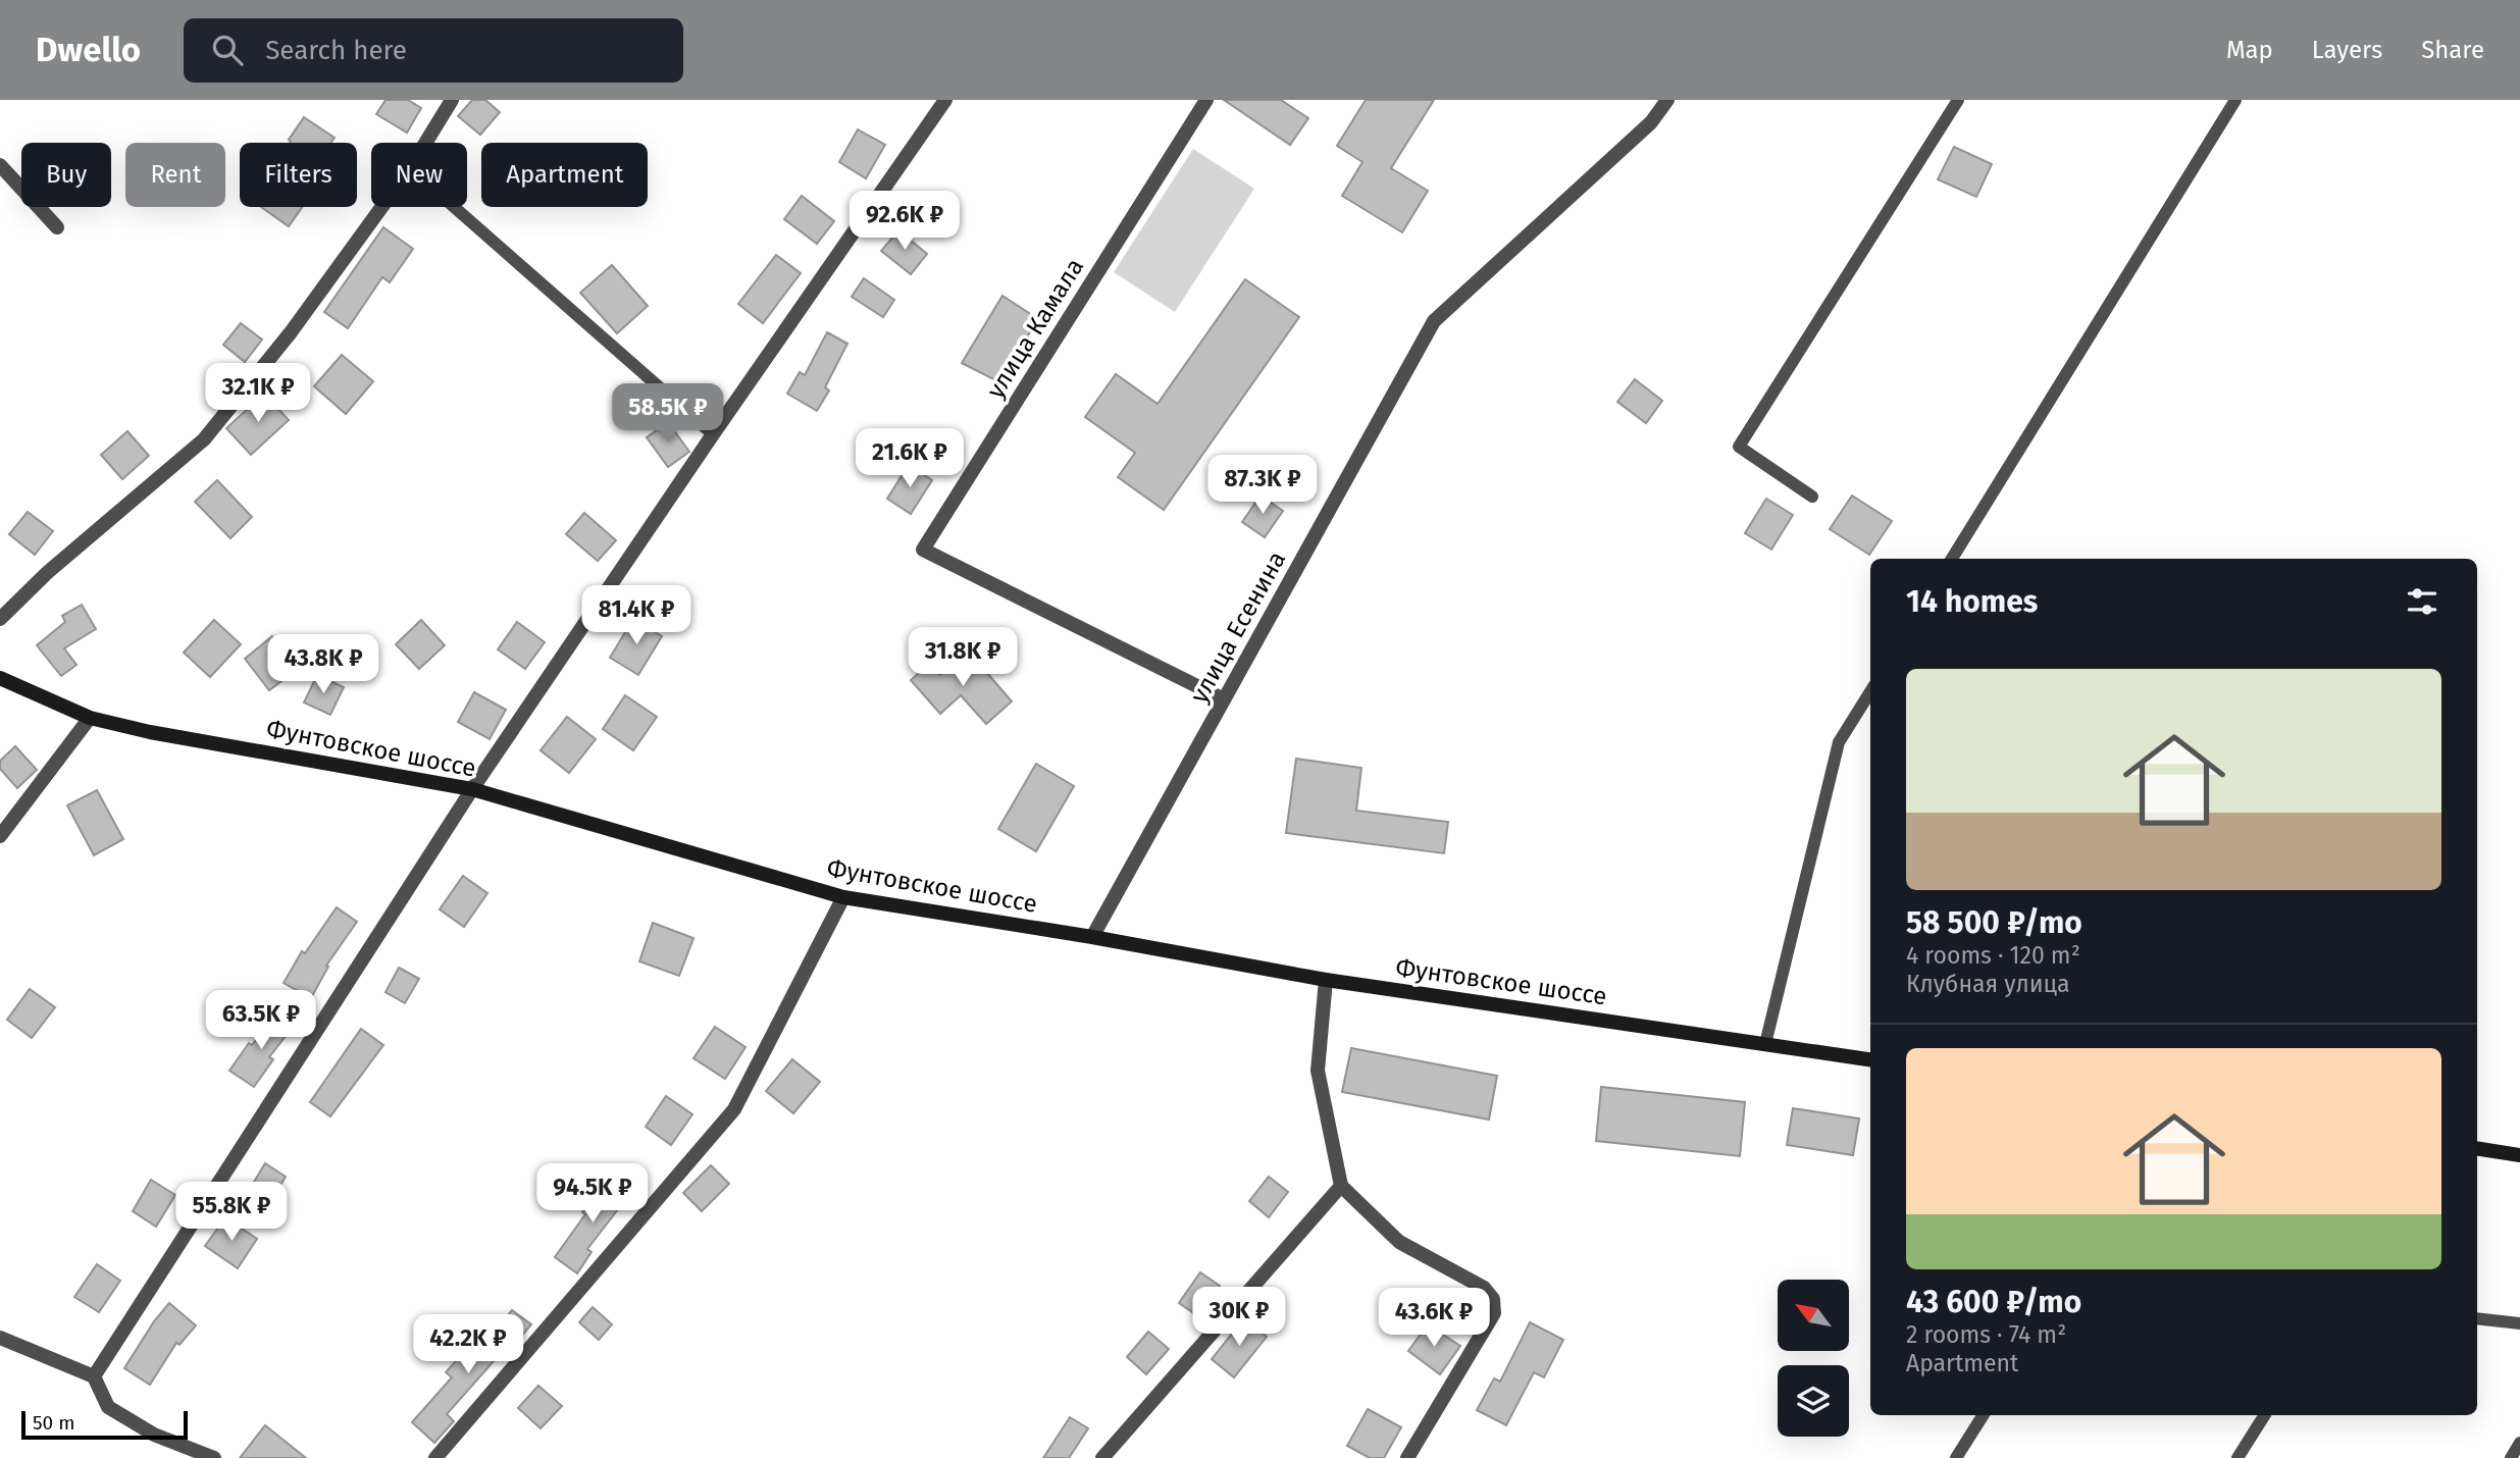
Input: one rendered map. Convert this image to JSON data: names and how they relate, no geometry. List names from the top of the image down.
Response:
{
  "streets": {
    "street": ["улица Камала", "улица Есенина", "Фунтовское шоссе"]
  },
  "crossings": [
    ["улица Камала", "улица Есенина"],
    ["улица Есенина", "Фунтовское шоссе"]
  ],
  "scale_bar": "50 m",
  "north": "top left",
  "page": {
    "header": "Dwello",
    "search": "Search here",
    "nav": ["Map", "Layers", "Share"],
    "chip": [
      "Buy",
      "Rent",
      "Filters",
      "New",
      "Apartment"
    ],
    "price": [
      "92.6K ₽",
      "32.1K ₽",
      "58.5K ₽",
      "21.6K ₽",
      "87.3K ₽",
      "81.4K ₽",
      "31.8K ₽",
      "43.8K ₽",
      "63.5K ₽",
      "94.5K ₽",
      "55.8K ₽",
      "30K ₽",
      "43.6K ₽",
      "42.2K ₽"
    ],
    "heading": "14 homes",
    "list": [
      {
        "name": "58 500 ₽/mo",
        "note": "4 rooms · 120 m² · Клубная улица"
      },
      {
        "name": "43 600 ₽/mo",
        "note": "2 rooms · 74 m² · Apartment"
      }
    ],
    "scale": "50 m"
  }
}
